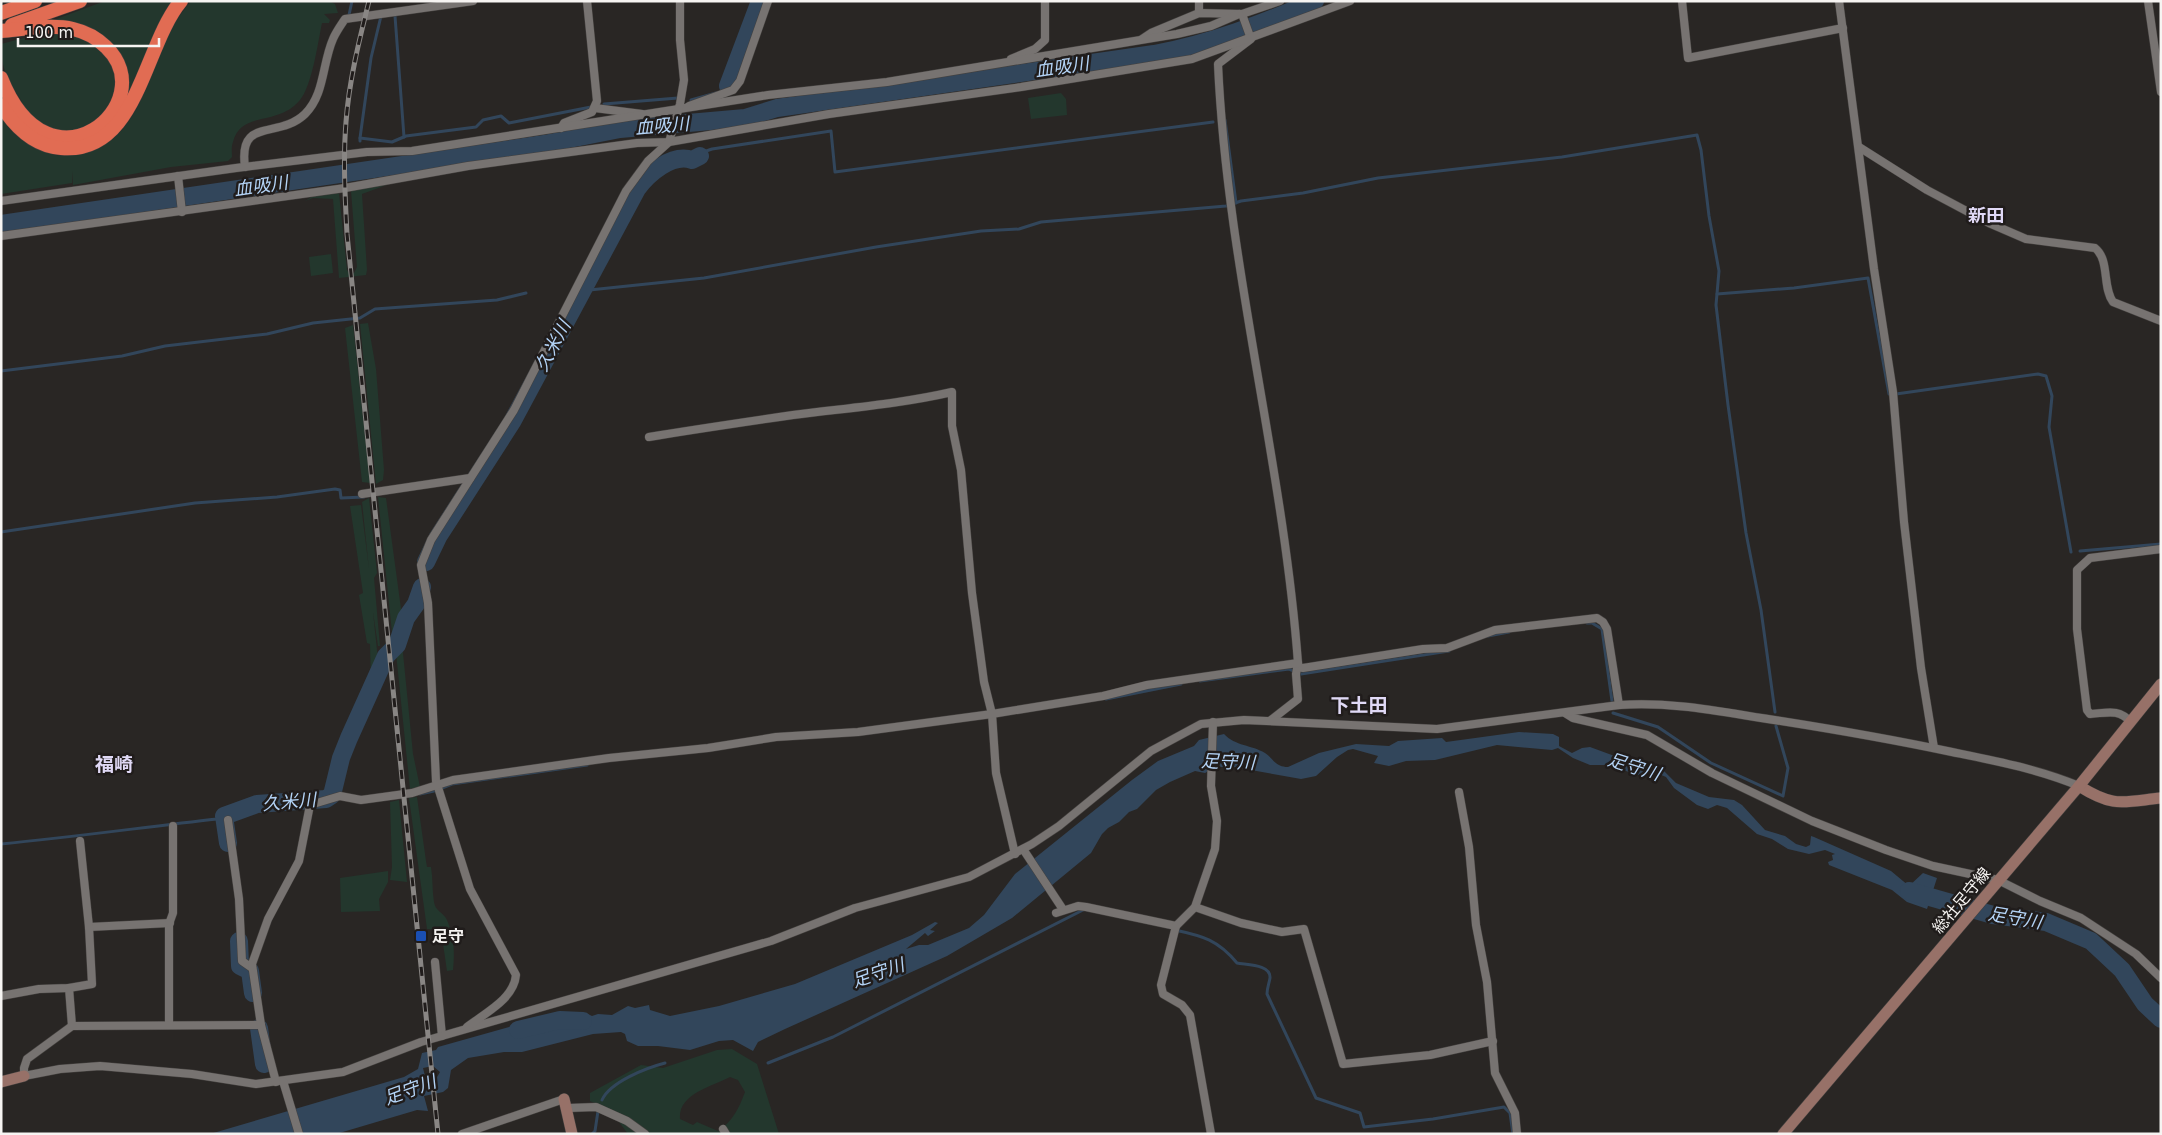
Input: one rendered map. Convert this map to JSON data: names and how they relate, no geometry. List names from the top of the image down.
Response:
{
  "streets": {
    "main road": ["総社足守線"]
  },
  "districts": ["新田", "下土田", "福崎"],
  "water": ["血吸川", "久米川", "足守川"],
  "places": {
    "transit": ["足守"]
  },
  "scale_bar": "100 m"
}
